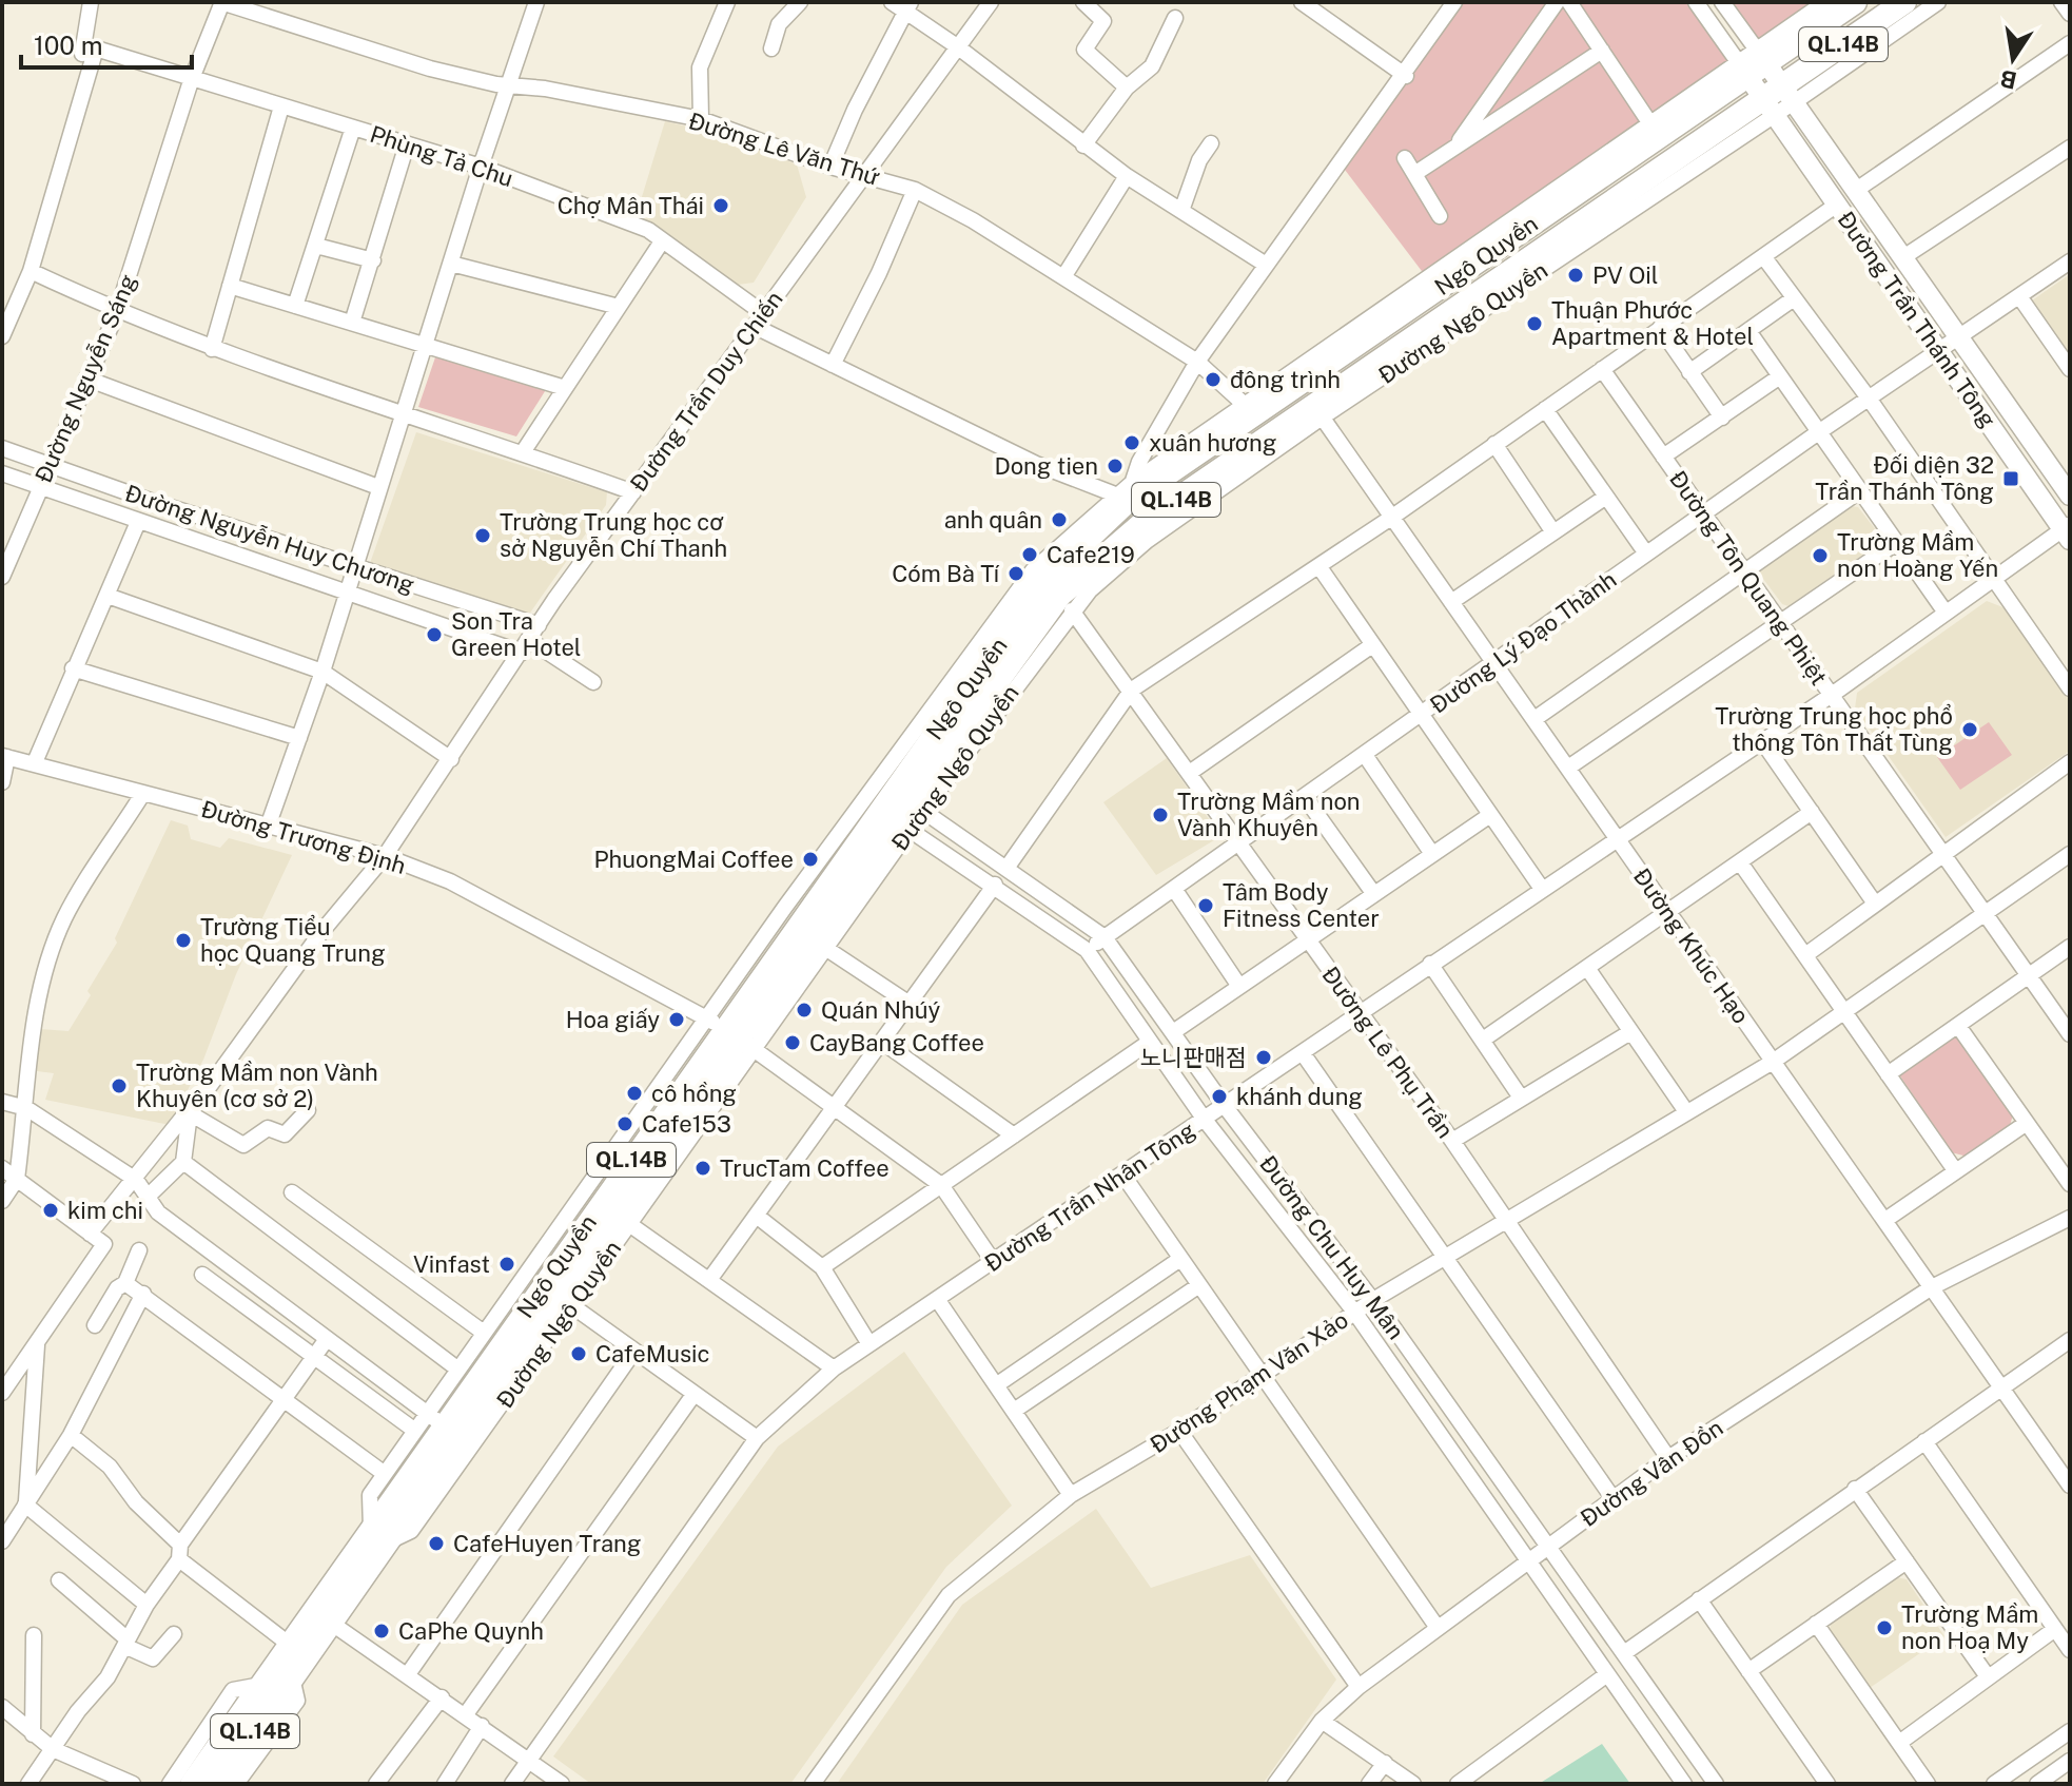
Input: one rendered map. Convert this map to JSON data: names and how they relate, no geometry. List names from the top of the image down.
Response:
{
  "streets": {
    "highway": ["QL.14B", "Ngô Quyền"],
    "main road": ["Đường Trần Thánh Tông"],
    "street": [
      "Đường Lê Văn Thứ",
      "Phùng Tả Chu",
      "Đường Ngô Quyền",
      "Đường Nguyễn Sáng",
      "Đường Trần Duy Chiến",
      "Đường Nguyễn Huy Chương",
      "Đường Tôn Quang Phiệt",
      "Đường Lý Đạo Thành",
      "Đường Trương Định",
      "Đường Khúc Hạo",
      "Đường Lê Phụ Trần",
      "Đường Trần Nhân Tông",
      "Đường Chu Huy Mân",
      "Đường Phạm Văn Xảo",
      "Đường Vân Đồn"
    ]
  },
  "crossings": [
    ["QL.14B", "Ngô Quyền"],
    ["Đường Lê Văn Thứ", "Đường Nguyễn Sáng"],
    ["Đường Lê Văn Thứ", "Đường Trần Duy Chiến"],
    ["Phùng Tả Chu", "Ngô Quyền"],
    ["Phùng Tả Chu", "Đường Nguyễn Sáng"],
    ["Phùng Tả Chu", "Đường Trần Duy Chiến"],
    ["Ngô Quyền", "Đường Trần Thánh Tông"],
    ["Ngô Quyền", "Đường Ngô Quyền"],
    ["Ngô Quyền", "Đường Trương Định"],
    ["Ngô Quyền", "Đường Khúc Hạo"],
    ["Ngô Quyền", "Đường Chu Huy Mân"],
    ["Đường Trần Thánh Tông", "Đường Lý Đạo Thành"],
    ["Đường Trần Thánh Tông", "Đường Trần Nhân Tông"],
    ["Đường Ngô Quyền", "Đường Trương Định"],
    ["Đường Ngô Quyền", "Đường Khúc Hạo"],
    ["Đường Ngô Quyền", "Đường Lê Phụ Trần"],
    ["Đường Ngô Quyền", "Đường Chu Huy Mân"],
    ["Đường Nguyễn Sáng", "Đường Nguyễn Huy Chương"],
    ["Đường Trần Duy Chiến", "Đường Nguyễn Huy Chương"],
    ["Đường Trần Duy Chiến", "Đường Trương Định"],
    ["Đường Tôn Quang Phiệt", "Đường Lý Đạo Thành"],
    ["Đường Tôn Quang Phiệt", "Đường Trần Nhân Tông"],
    ["Đường Tôn Quang Phiệt", "Đường Phạm Văn Xảo"],
    ["Đường Lý Đạo Thành", "Đường Khúc Hạo"],
    ["Đường Lý Đạo Thành", "Đường Lê Phụ Trần"],
    ["Đường Lý Đạo Thành", "Đường Chu Huy Mân"],
    ["Đường Trương Định", "Đường Trần Nhân Tông"],
    ["Đường Khúc Hạo", "Đường Trần Nhân Tông"],
    ["Đường Khúc Hạo", "Đường Phạm Văn Xảo"],
    ["Đường Khúc Hạo", "Đường Vân Đồn"],
    ["Đường Lê Phụ Trần", "Đường Trần Nhân Tông"],
    ["Đường Lê Phụ Trần", "Đường Phạm Văn Xảo"],
    ["Đường Lê Phụ Trần", "Đường Vân Đồn"],
    ["Đường Trần Nhân Tông", "Đường Chu Huy Mân"],
    ["Đường Chu Huy Mân", "Đường Phạm Văn Xảo"],
    ["Đường Chu Huy Mân", "Đường Vân Đồn"]
  ],
  "places": {
    "other": [
      "Chợ Mân Thái",
      "PV Oil",
      "Thuận Phước Apartment & Hotel",
      "đông trình",
      "xuân hương",
      "Dong tien",
      "anh quân",
      "Trường Trung học cơ sở Nguyễn Chí Thanh",
      "Cafe219",
      "Trường Mầm non Hoàng Yến",
      "Cóm Bà Tí",
      "Son Tra Green Hotel",
      "Trường Trung học phổ thông Tôn Thất Tùng",
      "Trường Mầm non Vành Khuyên",
      "PhuongMai Coffee",
      "Tâm Body Fitness Center",
      "Trường Tiểu học Quang Trung",
      "Quán Nhúý",
      "Hoa giấy",
      "CayBang Coffee",
      "노니판매점",
      "Trường Mầm non Vành Khuyên (cơ sở 2)",
      "cô hồng",
      "khánh dung",
      "Cafe153",
      "TrucTam Coffee",
      "kim chi",
      "Vinfast",
      "CafeMusic",
      "CafeHuyen Trang",
      "Trường Mầm non Hoạ My",
      "CaPhe Quynh"
    ],
    "transit": ["Đối diện 32 Trần Thánh Tông"]
  },
  "scale_bar": "100 m",
  "north": "bottom"
}
